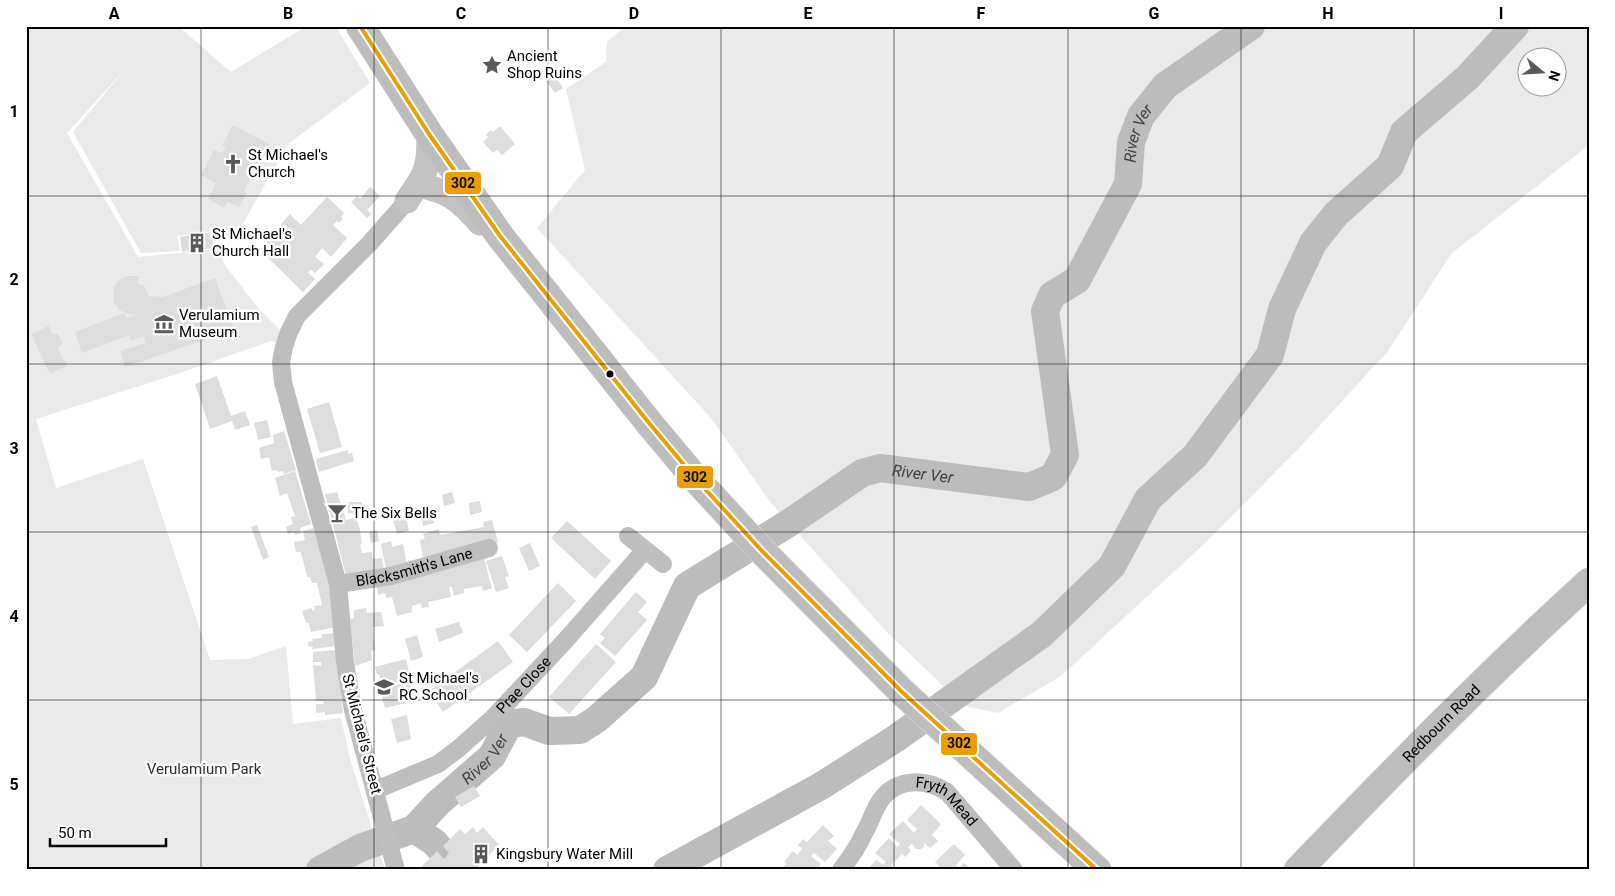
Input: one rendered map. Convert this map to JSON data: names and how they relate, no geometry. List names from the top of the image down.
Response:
{
  "streets": {
    "main road": ["Redbourn Road"],
    "street": [
      "Blacksmith's Lane",
      "Prae Close",
      "St Michael's Street",
      "Fryth Mead"
    ]
  },
  "crossings": [
    ["Blacksmith's Lane", "St Michael's Street"],
    ["Prae Close", "St Michael's Street"]
  ],
  "water": ["River Ver"],
  "parks": ["Verulamium Park"],
  "places": {
    "place": ["Ancient Shop Ruins"],
    "church": ["St Michael's Church"],
    "building": ["St Michael's Church Hall", "Kingsbury Water Mill"],
    "museum": ["Verulamium Museum"],
    "bar": ["The Six Bells"],
    "school or university": ["St Michael's RC School"]
  },
  "lines": ["transit line 302"],
  "scale_bar": "50 m",
  "north": "right",
  "grid": {
    "columns": [
      "A",
      "B",
      "C",
      "D",
      "E",
      "F",
      "G",
      "H",
      "I"
    ],
    "rows": [
      "1",
      "2",
      "3",
      "4",
      "5"
    ]
  }
}
